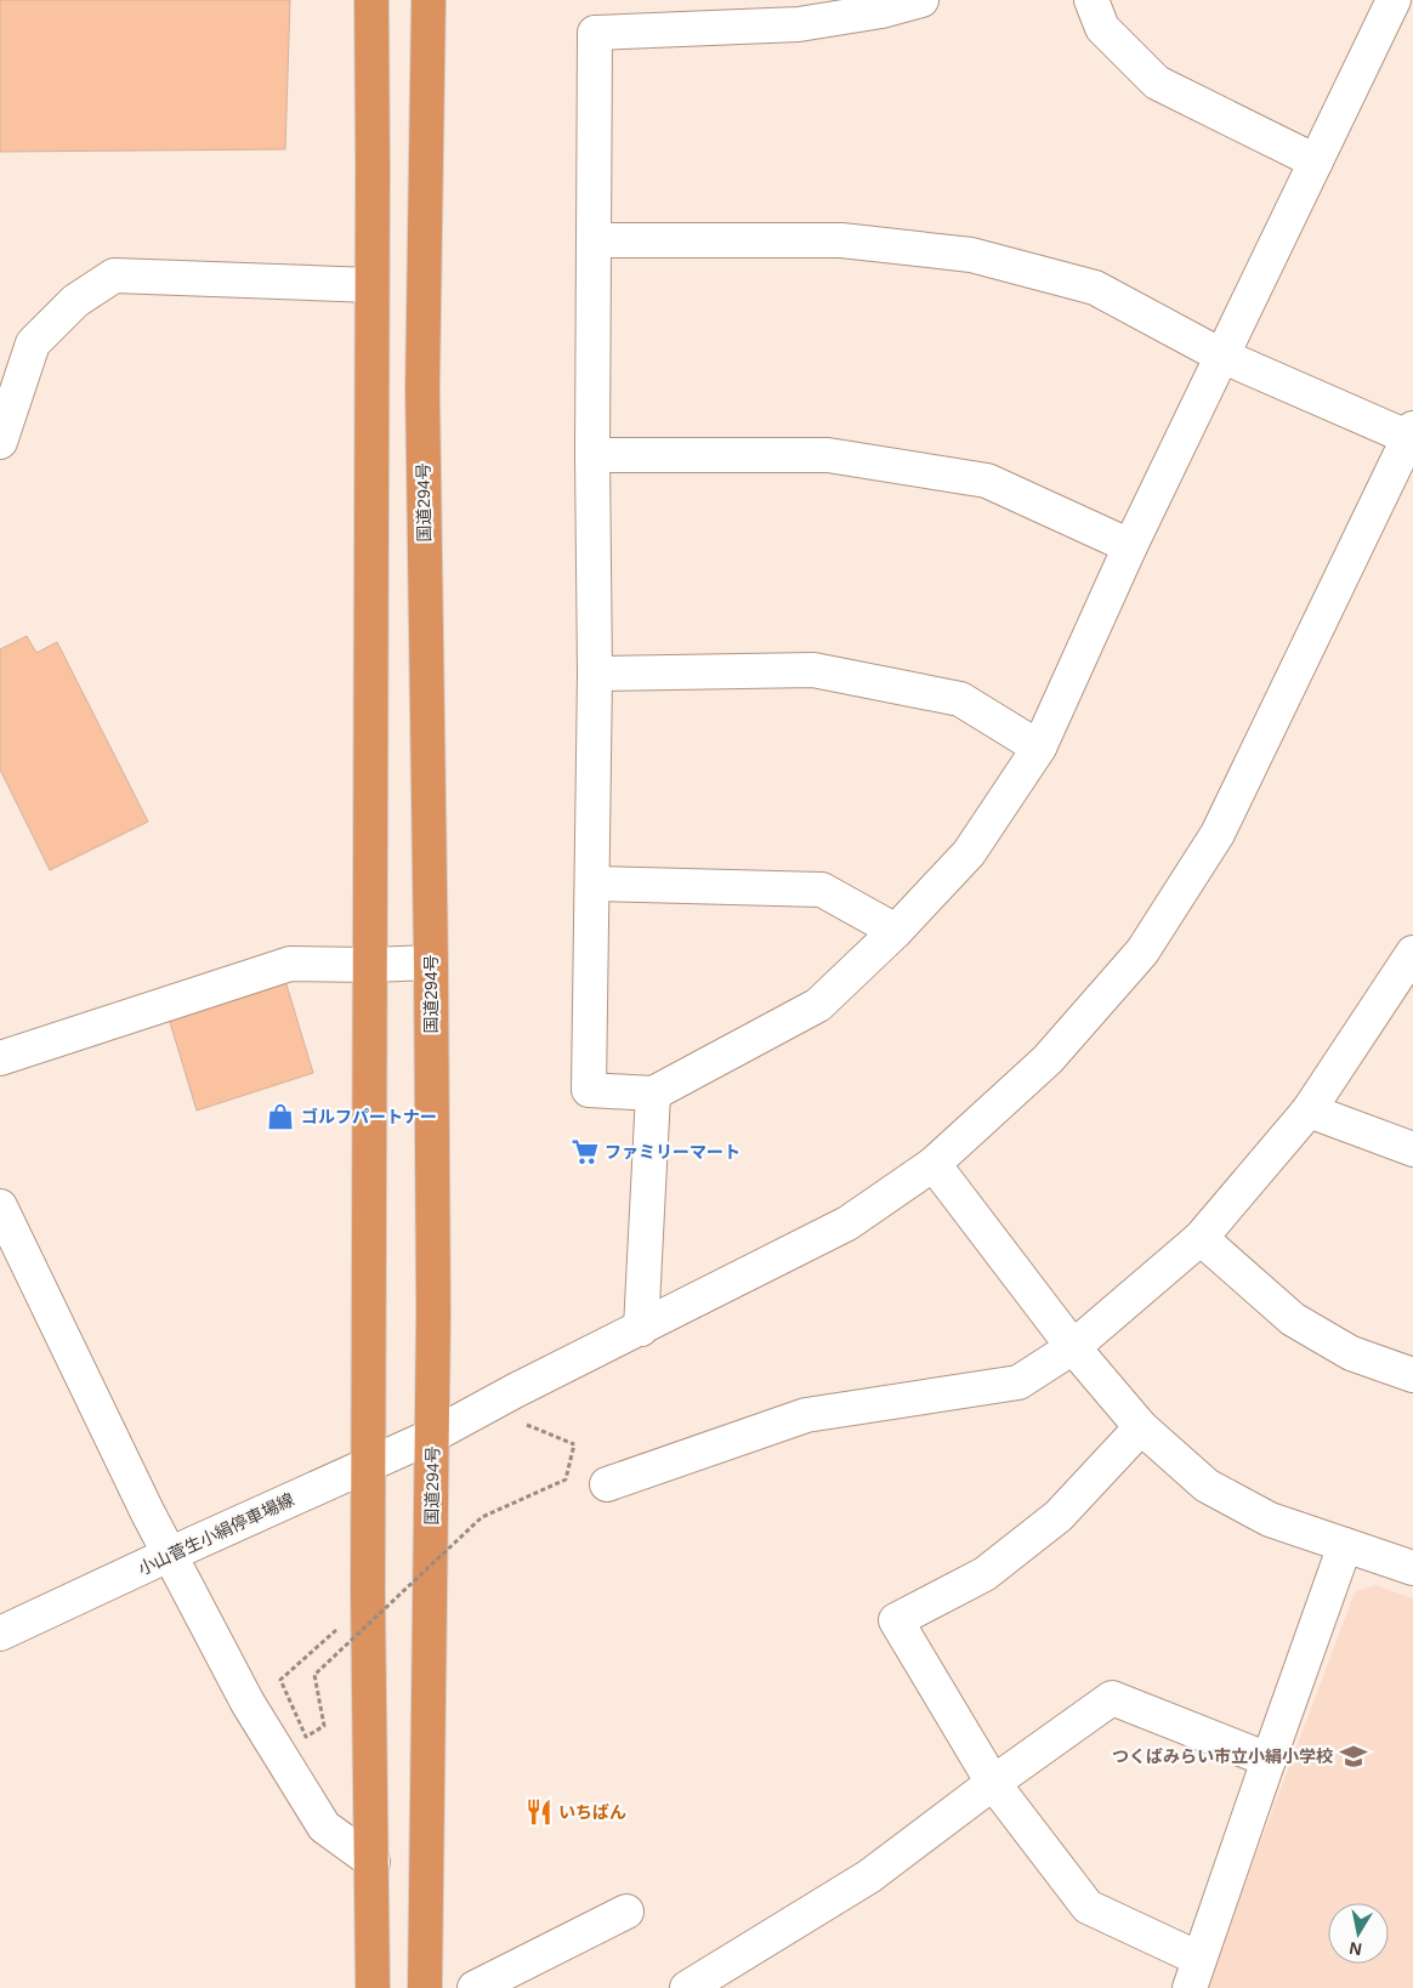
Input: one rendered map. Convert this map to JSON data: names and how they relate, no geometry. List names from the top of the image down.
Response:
{
  "streets": {
    "highway": ["国道294号"],
    "street": ["小山菅生小絹停車場線"]
  },
  "crossings": [
    ["国道294号", "小山菅生小絹停車場線"]
  ],
  "places": {
    "shop": ["ゴルフパートナー"],
    "supermarket": ["ファミリーマート"],
    "school or university": ["つくばみらい市立小絹小学校"],
    "restaurant": ["いちばん"]
  },
  "north": "bottom"
}
